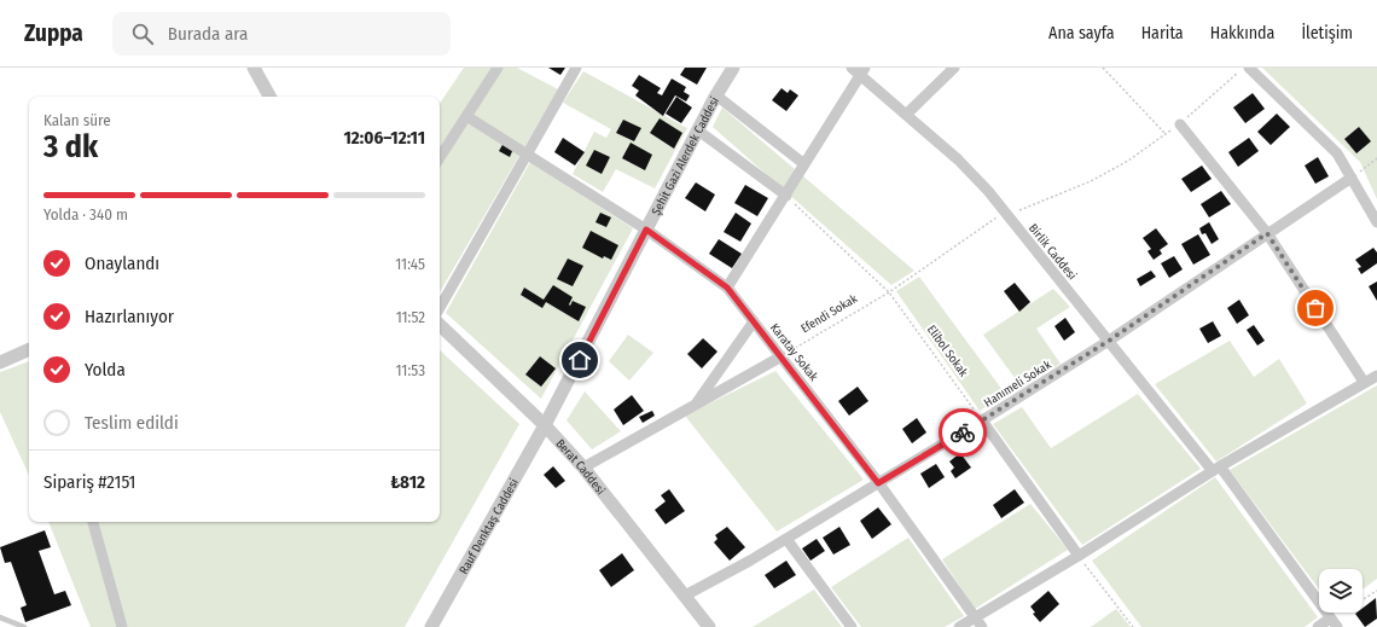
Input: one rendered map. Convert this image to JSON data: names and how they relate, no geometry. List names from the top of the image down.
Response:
{
  "streets": {
    "street": [
      "Şehit Gazi Alerdek Caddesi",
      "Birlik Caddesi",
      "Karatay Sokak",
      "Hanımeli Sokak",
      "Berat Caddesi",
      "Rauf Denktaş Caddesi"
    ],
    "path": ["Efendi Sokak", "Elibol Sokak"]
  },
  "crossings": [
    ["Şehit Gazi Alerdek Caddesi", "Karatay Sokak"],
    ["Şehit Gazi Alerdek Caddesi", "Berat Caddesi"],
    ["Şehit Gazi Alerdek Caddesi", "Rauf Denktaş Caddesi"],
    ["Birlik Caddesi", "Efendi Sokak"],
    ["Birlik Caddesi", "Hanımeli Sokak"],
    ["Efendi Sokak", "Elibol Sokak"],
    ["Efendi Sokak", "Karatay Sokak"],
    ["Elibol Sokak", "Hanımeli Sokak"],
    ["Karatay Sokak", "Hanımeli Sokak"],
    ["Hanımeli Sokak", "Berat Caddesi"],
    ["Berat Caddesi", "Rauf Denktaş Caddesi"]
  ],
  "page": {
    "header": "Zuppa",
    "search": "Burada ara",
    "nav": [
      "Ana sayfa",
      "Harita",
      "Hakkında",
      "İletişim"
    ],
    "heading": ["3 dk", "Kalan süre", "12:06–12:11"],
    "panel": ["Sipariş #2151", "₺812"],
    "bar": "Yolda · 340 m",
    "list": [
      ["Onaylandı", "11:45"],
      ["Hazırlanıyor", "11:52"],
      ["Yolda", "11:53"],
      "Teslim edildi"
    ]
  }
}
